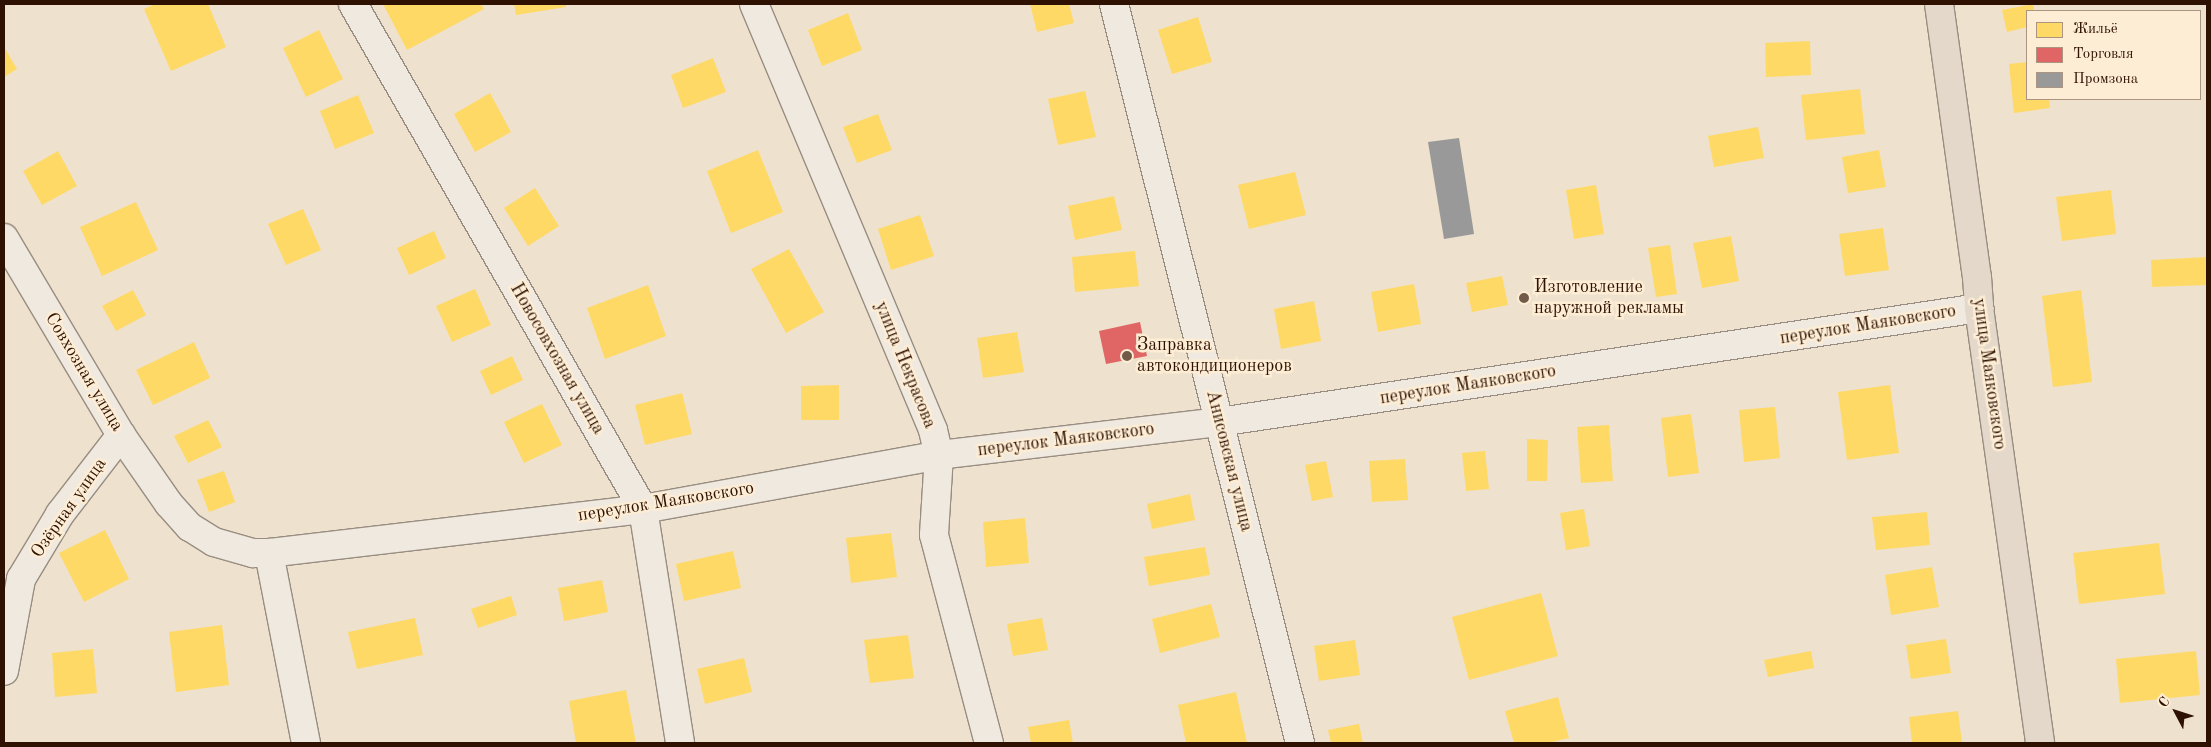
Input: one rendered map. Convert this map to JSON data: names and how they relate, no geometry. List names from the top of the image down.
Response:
{
  "streets": {
    "main road": ["улица Маяковского"],
    "street": [
      "переулок Маяковского",
      "Новосовхозная улица",
      "улица Некрасова",
      "Совхозная улица",
      "Анисовская улица",
      "Озёрная улица"
    ]
  },
  "crossings": [
    ["переулок Маяковского", "Новосовхозная улица"],
    ["переулок Маяковского", "улица Некрасова"],
    ["переулок Маяковского", "Совхозная улица"],
    ["переулок Маяковского", "улица Маяковского"],
    ["переулок Маяковского", "Анисовская улица"],
    ["Совхозная улица", "Озёрная улица"]
  ],
  "places": ["Изготовление наружной рекламы", "Заправка автокондиционеров"],
  "legend": ["Жильё", "Торговля", "Промзона"],
  "north": "top left"
}
